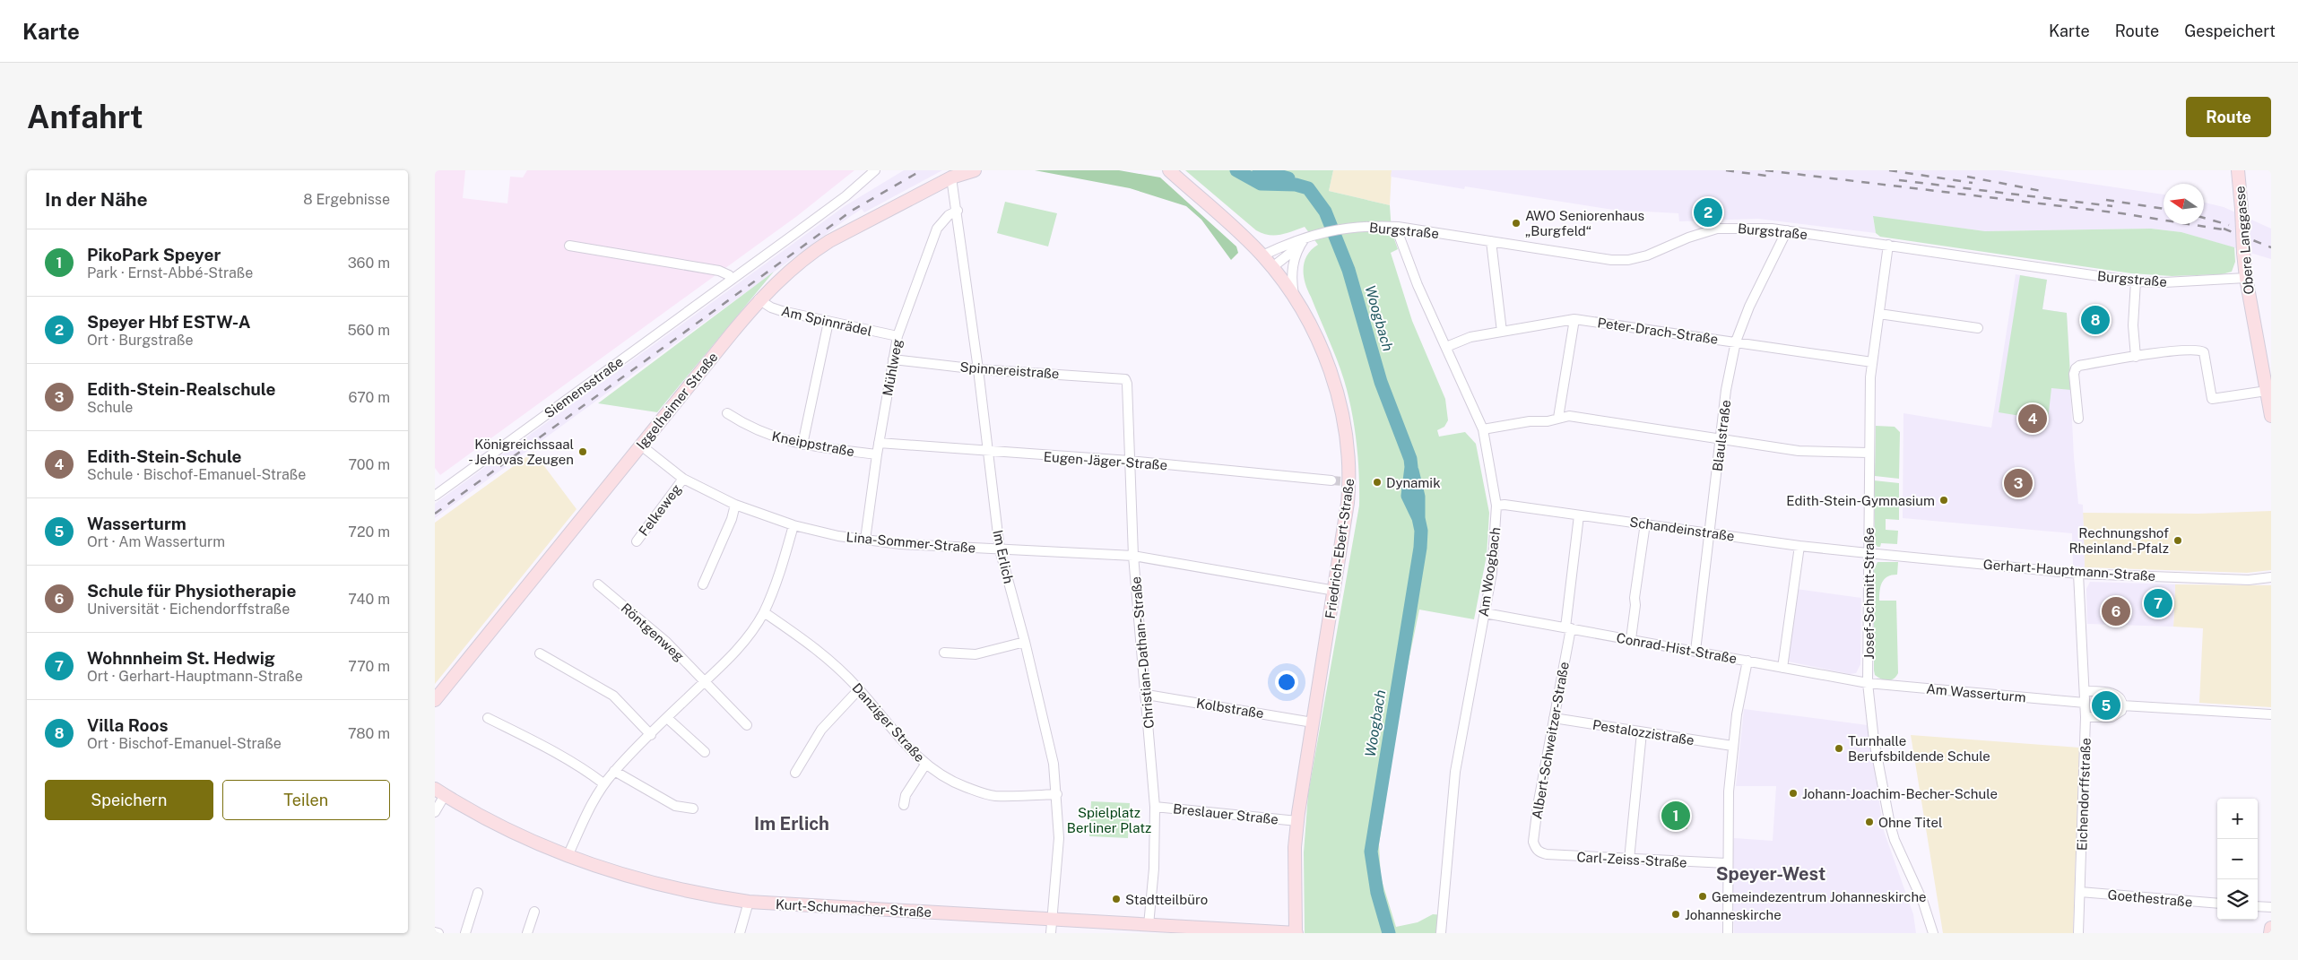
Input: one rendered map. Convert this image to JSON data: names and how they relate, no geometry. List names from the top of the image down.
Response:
{
  "streets": {
    "main road": [
      "Obere Langgasse",
      "Iggelheimer Straße",
      "Friedrich-Ebert-Straße",
      "Kurt-Schumacher-Straße"
    ],
    "street": [
      "Burgstraße",
      "Am Spinnrädel",
      "Peter-Drach-Straße",
      "Mühlweg",
      "Spinnereistraße",
      "Siemensstraße",
      "Blaulstraße",
      "Kneippstraße",
      "Eugen-Jäger-Straße",
      "Felkeweg",
      "Schandeinstraße",
      "Lina-Sommer-Straße",
      "Im Erlich",
      "Gerhart-Hauptmann-Straße",
      "Am Woogbach",
      "Josef-Schmitt-Straße",
      "Röntgenweg",
      "Conrad-Hist-Straße",
      "Christian-Dathan-Straße",
      "Am Wasserturm",
      "Kolbstraße",
      "Danziger Straße",
      "Pestalozzistraße",
      "Albert-Schweitzer-Straße",
      "Eichendorffstraße",
      "Breslauer Straße",
      "Carl-Zeiss-Straße",
      "Goethestraße"
    ]
  },
  "crossings": [
    ["Burgstraße", "Obere Langgasse"],
    ["Burgstraße", "Blaulstraße"],
    ["Burgstraße", "Friedrich-Ebert-Straße"],
    ["Burgstraße", "Am Woogbach"],
    ["Burgstraße", "Josef-Schmitt-Straße"],
    ["Am Spinnrädel", "Mühlweg"],
    ["Am Spinnrädel", "Iggelheimer Straße"],
    ["Peter-Drach-Straße", "Blaulstraße"],
    ["Peter-Drach-Straße", "Am Woogbach"],
    ["Peter-Drach-Straße", "Josef-Schmitt-Straße"],
    ["Mühlweg", "Spinnereistraße"],
    ["Mühlweg", "Kneippstraße"],
    ["Mühlweg", "Eugen-Jäger-Straße"],
    ["Mühlweg", "Lina-Sommer-Straße"],
    ["Mühlweg", "Im Erlich"],
    ["Spinnereistraße", "Im Erlich"],
    ["Spinnereistraße", "Christian-Dathan-Straße"],
    ["Iggelheimer Straße", "Lina-Sommer-Straße"],
    ["Iggelheimer Straße", "Im Erlich"],
    ["Blaulstraße", "Schandeinstraße"],
    ["Blaulstraße", "Conrad-Hist-Straße"],
    ["Eugen-Jäger-Straße", "Im Erlich"],
    ["Eugen-Jäger-Straße", "Christian-Dathan-Straße"],
    ["Felkeweg", "Lina-Sommer-Straße"],
    ["Schandeinstraße", "Gerhart-Hauptmann-Straße"],
    ["Schandeinstraße", "Am Woogbach"],
    ["Schandeinstraße", "Josef-Schmitt-Straße"],
    ["Schandeinstraße", "Albert-Schweitzer-Straße"],
    ["Lina-Sommer-Straße", "Friedrich-Ebert-Straße"],
    ["Lina-Sommer-Straße", "Im Erlich"],
    ["Lina-Sommer-Straße", "Christian-Dathan-Straße"],
    ["Friedrich-Ebert-Straße", "Kolbstraße"],
    ["Friedrich-Ebert-Straße", "Breslauer Straße"],
    ["Friedrich-Ebert-Straße", "Kurt-Schumacher-Straße"],
    ["Im Erlich", "Danziger Straße"],
    ["Im Erlich", "Kurt-Schumacher-Straße"],
    ["Gerhart-Hauptmann-Straße", "Josef-Schmitt-Straße"],
    ["Gerhart-Hauptmann-Straße", "Eichendorffstraße"],
    ["Am Woogbach", "Conrad-Hist-Straße"],
    ["Josef-Schmitt-Straße", "Conrad-Hist-Straße"],
    ["Josef-Schmitt-Straße", "Am Wasserturm"],
    ["Conrad-Hist-Straße", "Am Wasserturm"],
    ["Conrad-Hist-Straße", "Albert-Schweitzer-Straße"],
    ["Christian-Dathan-Straße", "Kolbstraße"],
    ["Christian-Dathan-Straße", "Breslauer Straße"],
    ["Christian-Dathan-Straße", "Kurt-Schumacher-Straße"],
    ["Am Wasserturm", "Eichendorffstraße"],
    ["Pestalozzistraße", "Albert-Schweitzer-Straße"],
    ["Albert-Schweitzer-Straße", "Carl-Zeiss-Straße"],
    ["Eichendorffstraße", "Goethestraße"]
  ],
  "districts": ["Im Erlich", "Speyer-West"],
  "water": ["Woogbach"],
  "parks": ["Spielplatz Berliner Platz"],
  "places": [
    "AWO Seniorenhaus „Burgfeld“",
    "Königreichssaal - Jehovas Zeugen",
    "Dynamik",
    "Edith-Stein-Gymnasium",
    "Rechnungshof Rheinland-Pfalz",
    "Turnhalle Berufsbildende Schule",
    "Johann-Joachim-Becher-Schule",
    "Ohne Titel",
    "Gemeindezentrum Johanneskirche",
    "Stadtteilbüro",
    "Johanneskirche"
  ],
  "north": "left",
  "page": {
    "header": "Karte",
    "nav": ["Karte", "Route", "Gespeichert"],
    "buttons": [
      "Route",
      ["Speichern", "Teilen"]
    ],
    "title": "Anfahrt",
    "heading": ["In der Nähe", "8 Ergebnisse"],
    "pins": [
      "2",
      "8",
      "4",
      "3",
      "7",
      "6",
      "5",
      "1"
    ],
    "list": [
      {
        "mark": "1",
        "name": "PikoPark Speyer",
        "note": "Park · Ernst-Abbé-Straße",
        "value": "360 m"
      },
      {
        "mark": "2",
        "name": "Speyer Hbf ESTW-A",
        "note": "Ort · Burgstraße",
        "value": "560 m"
      },
      {
        "mark": "3",
        "name": "Edith-Stein-Realschule",
        "note": "Schule",
        "value": "670 m"
      },
      {
        "mark": "4",
        "name": "Edith-Stein-Schule",
        "note": "Schule · Bischof-Emanuel-Straße",
        "value": "700 m"
      },
      {
        "mark": "5",
        "name": "Wasserturm",
        "note": "Ort · Am Wasserturm",
        "value": "720 m"
      },
      {
        "mark": "6",
        "name": "Schule für Physiotherapie",
        "note": "Universität · Eichendorffstraße",
        "value": "740 m"
      },
      {
        "mark": "7",
        "name": "Wohnnheim St. Hedwig",
        "note": "Ort · Gerhart-Hauptmann-Straße",
        "value": "770 m"
      },
      {
        "mark": "8",
        "name": "Villa Roos",
        "note": "Ort · Bischof-Emanuel-Straße",
        "value": "780 m"
      }
    ],
    "map_buttons": ["+", "−"]
  }
}
